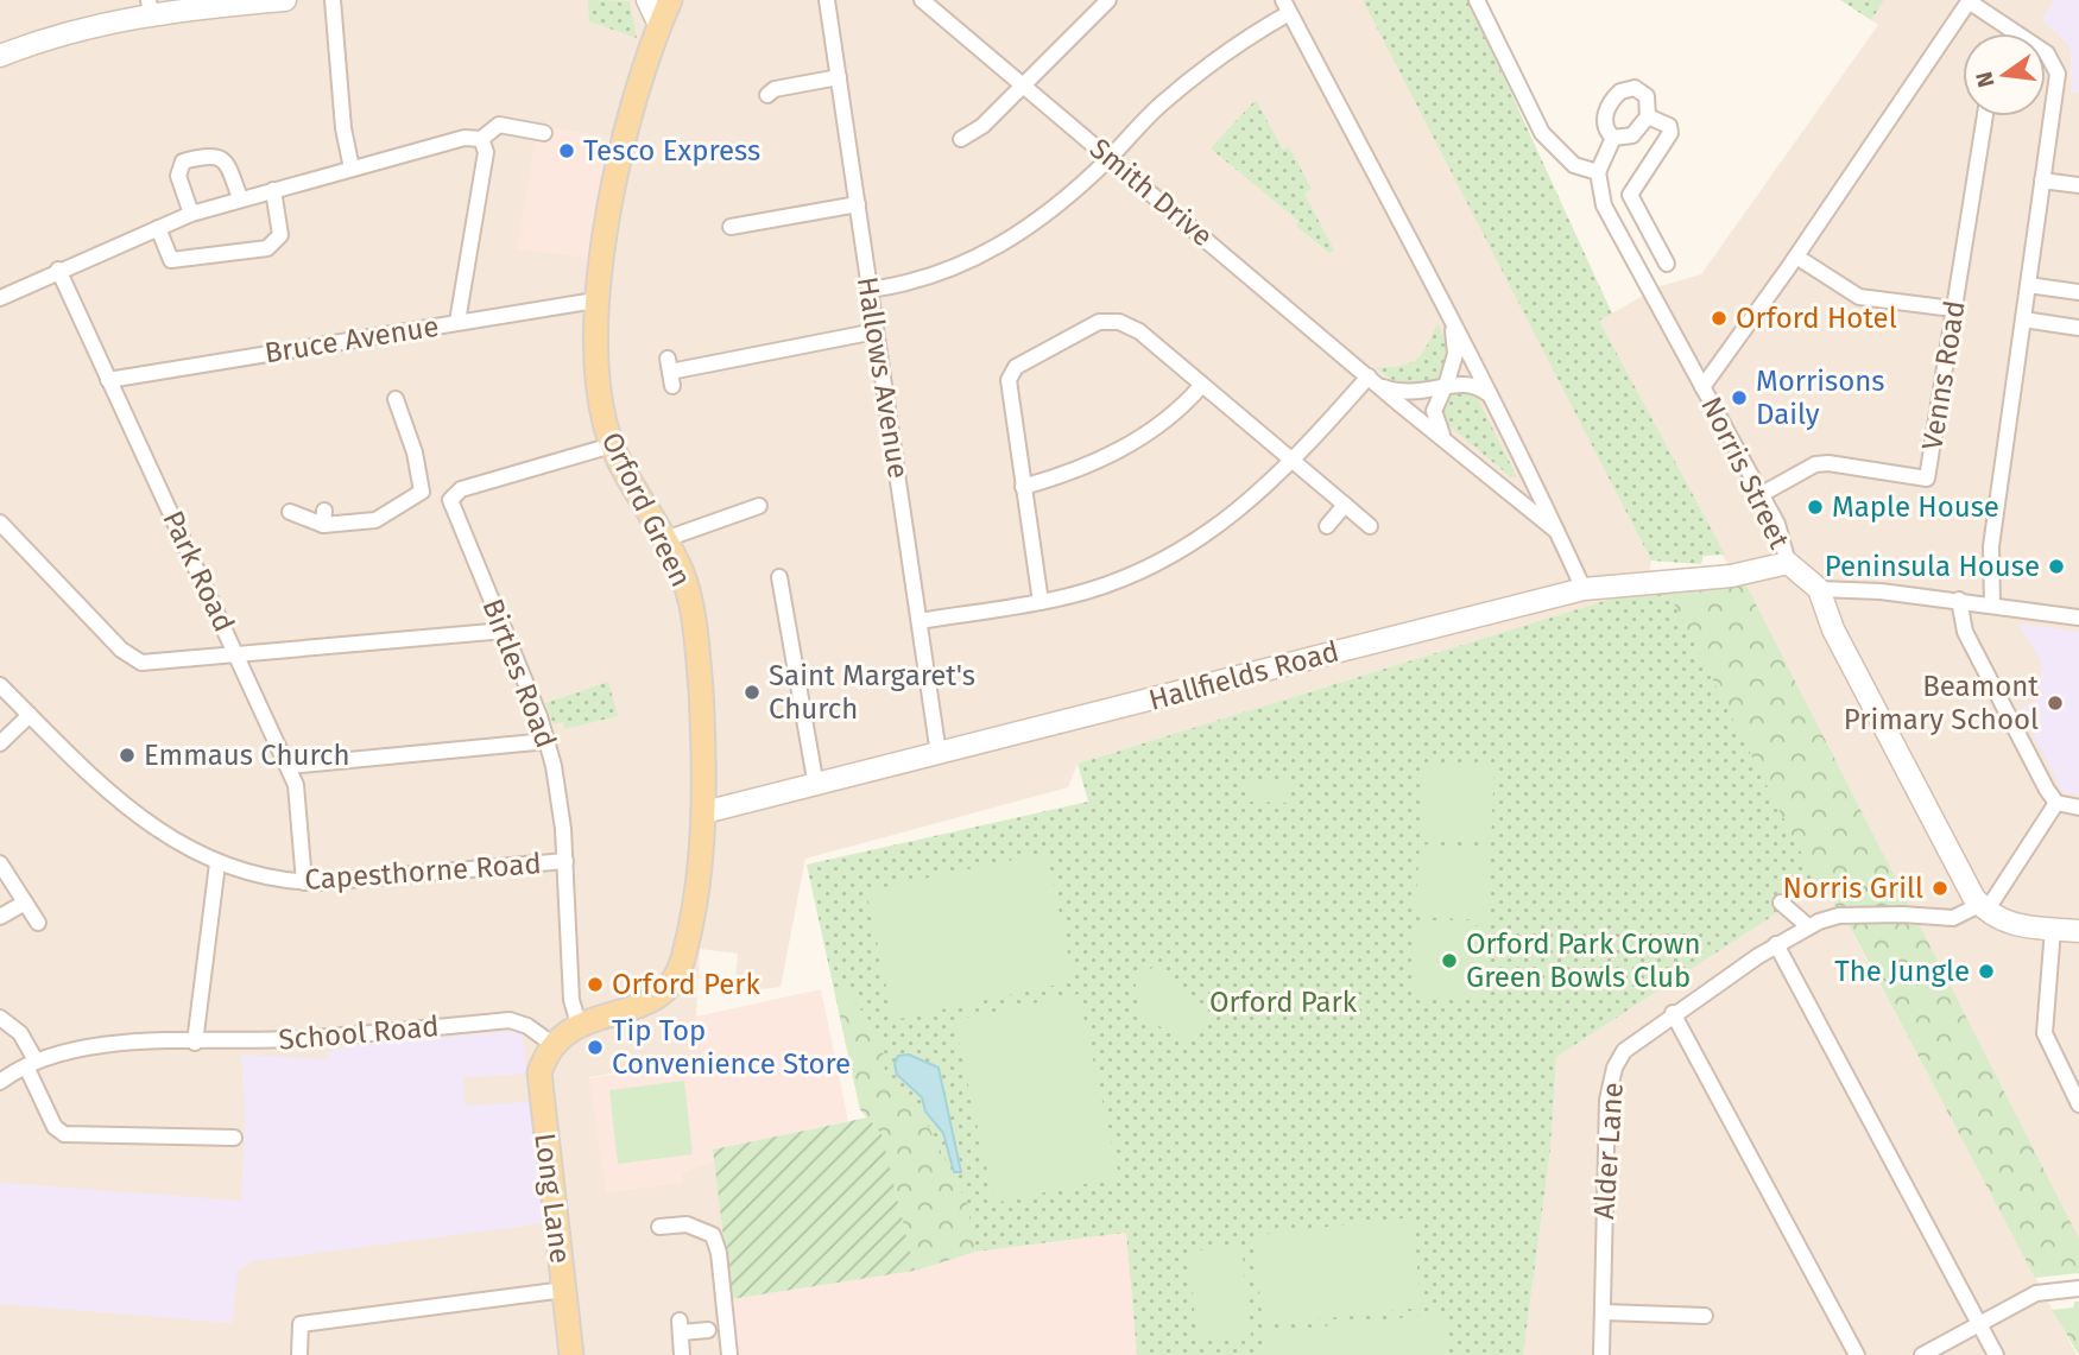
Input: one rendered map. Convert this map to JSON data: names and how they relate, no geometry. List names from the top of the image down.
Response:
{
  "streets": {
    "main road": ["Orford Green", "Long Lane"],
    "street": [
      "Smith Drive",
      "Bruce Avenue",
      "Venns Road",
      "Hallows Avenue",
      "Norris Street",
      "Park Road",
      "Birtles Road",
      "Hallfields Road",
      "Capesthorne Road",
      "School Road",
      "Alder Lane"
    ]
  },
  "crossings": [
    ["Bruce Avenue", "Orford Green"],
    ["Bruce Avenue", "Park Road"],
    ["Venns Road", "Norris Street"],
    ["Hallows Avenue", "Hallfields Road"],
    ["Norris Street", "Hallfields Road"],
    ["Orford Green", "Birtles Road"],
    ["Orford Green", "Hallfields Road"],
    ["Park Road", "Capesthorne Road"],
    ["Birtles Road", "Capesthorne Road"],
    ["School Road", "Long Lane"]
  ],
  "parks": ["Orford Park"],
  "places": [
    "Tesco Express",
    "Orford Hotel",
    "Morrisons Daily",
    "Maple House",
    "Peninsula House",
    "Saint Margaret's Church",
    "Beamont Primary School",
    "Emmaus Church",
    "Norris Grill",
    "Orford Park Crown Green Bowls Club",
    "The Jungle",
    "Orford Perk",
    "Tip Top Convenience Store"
  ],
  "north": "left"
}
